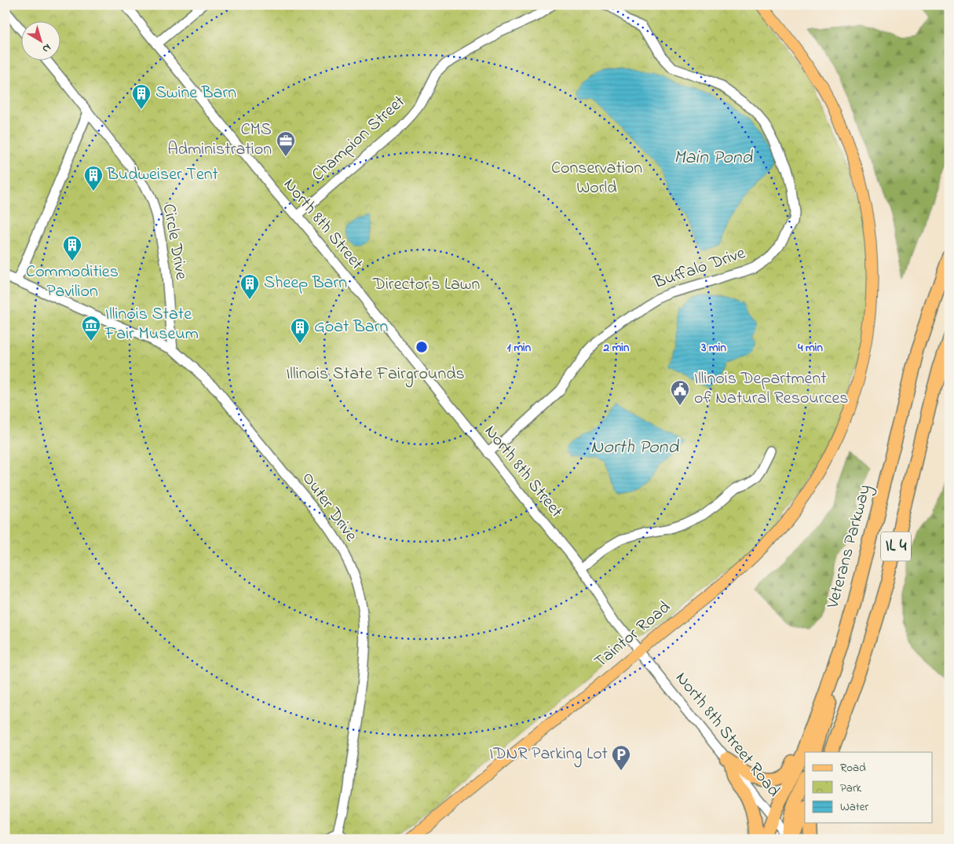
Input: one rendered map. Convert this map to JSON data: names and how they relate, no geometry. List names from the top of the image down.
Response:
{
  "streets": {
    "highway": ["Veterans Parkway", "IL 4"],
    "main road": ["Taintor Road"],
    "street": [
      "Champion Street",
      "North 8th Street",
      "Circle Drive",
      "Buffalo Drive",
      "Outer Drive",
      "North 8th Street Road"
    ]
  },
  "crossings": [
    ["Champion Street", "North 8th Street"],
    ["North 8th Street", "Buffalo Drive"],
    ["North 8th Street", "Taintor Road"],
    ["North 8th Street", "North 8th Street Road"],
    ["Circle Drive", "Outer Drive"],
    ["Veterans Parkway", "North 8th Street Road"],
    ["Taintor Road", "North 8th Street Road"]
  ],
  "water": ["Main Pond", "North Pond"],
  "parks": ["Conservation World", "Director's Lawn", "Illinois State Fairgrounds"],
  "places": {
    "building": [
      "Swine Barn",
      "Budweiser Tent",
      "Commodities Pavilion",
      "Sheep Barn",
      "Goat Barn"
    ],
    "office": ["CMS Administration"],
    "museum": ["Illinois State Fair Museum"],
    "public building": ["Illinois Department of Natural Resources"],
    "parking": ["IDNR Parking Lot"]
  },
  "legend": ["Road", "Park", "Water"],
  "north": "bottom right",
  "rings": [
    "1 min",
    "2 min",
    "3 min",
    "4 min"
  ]
}
